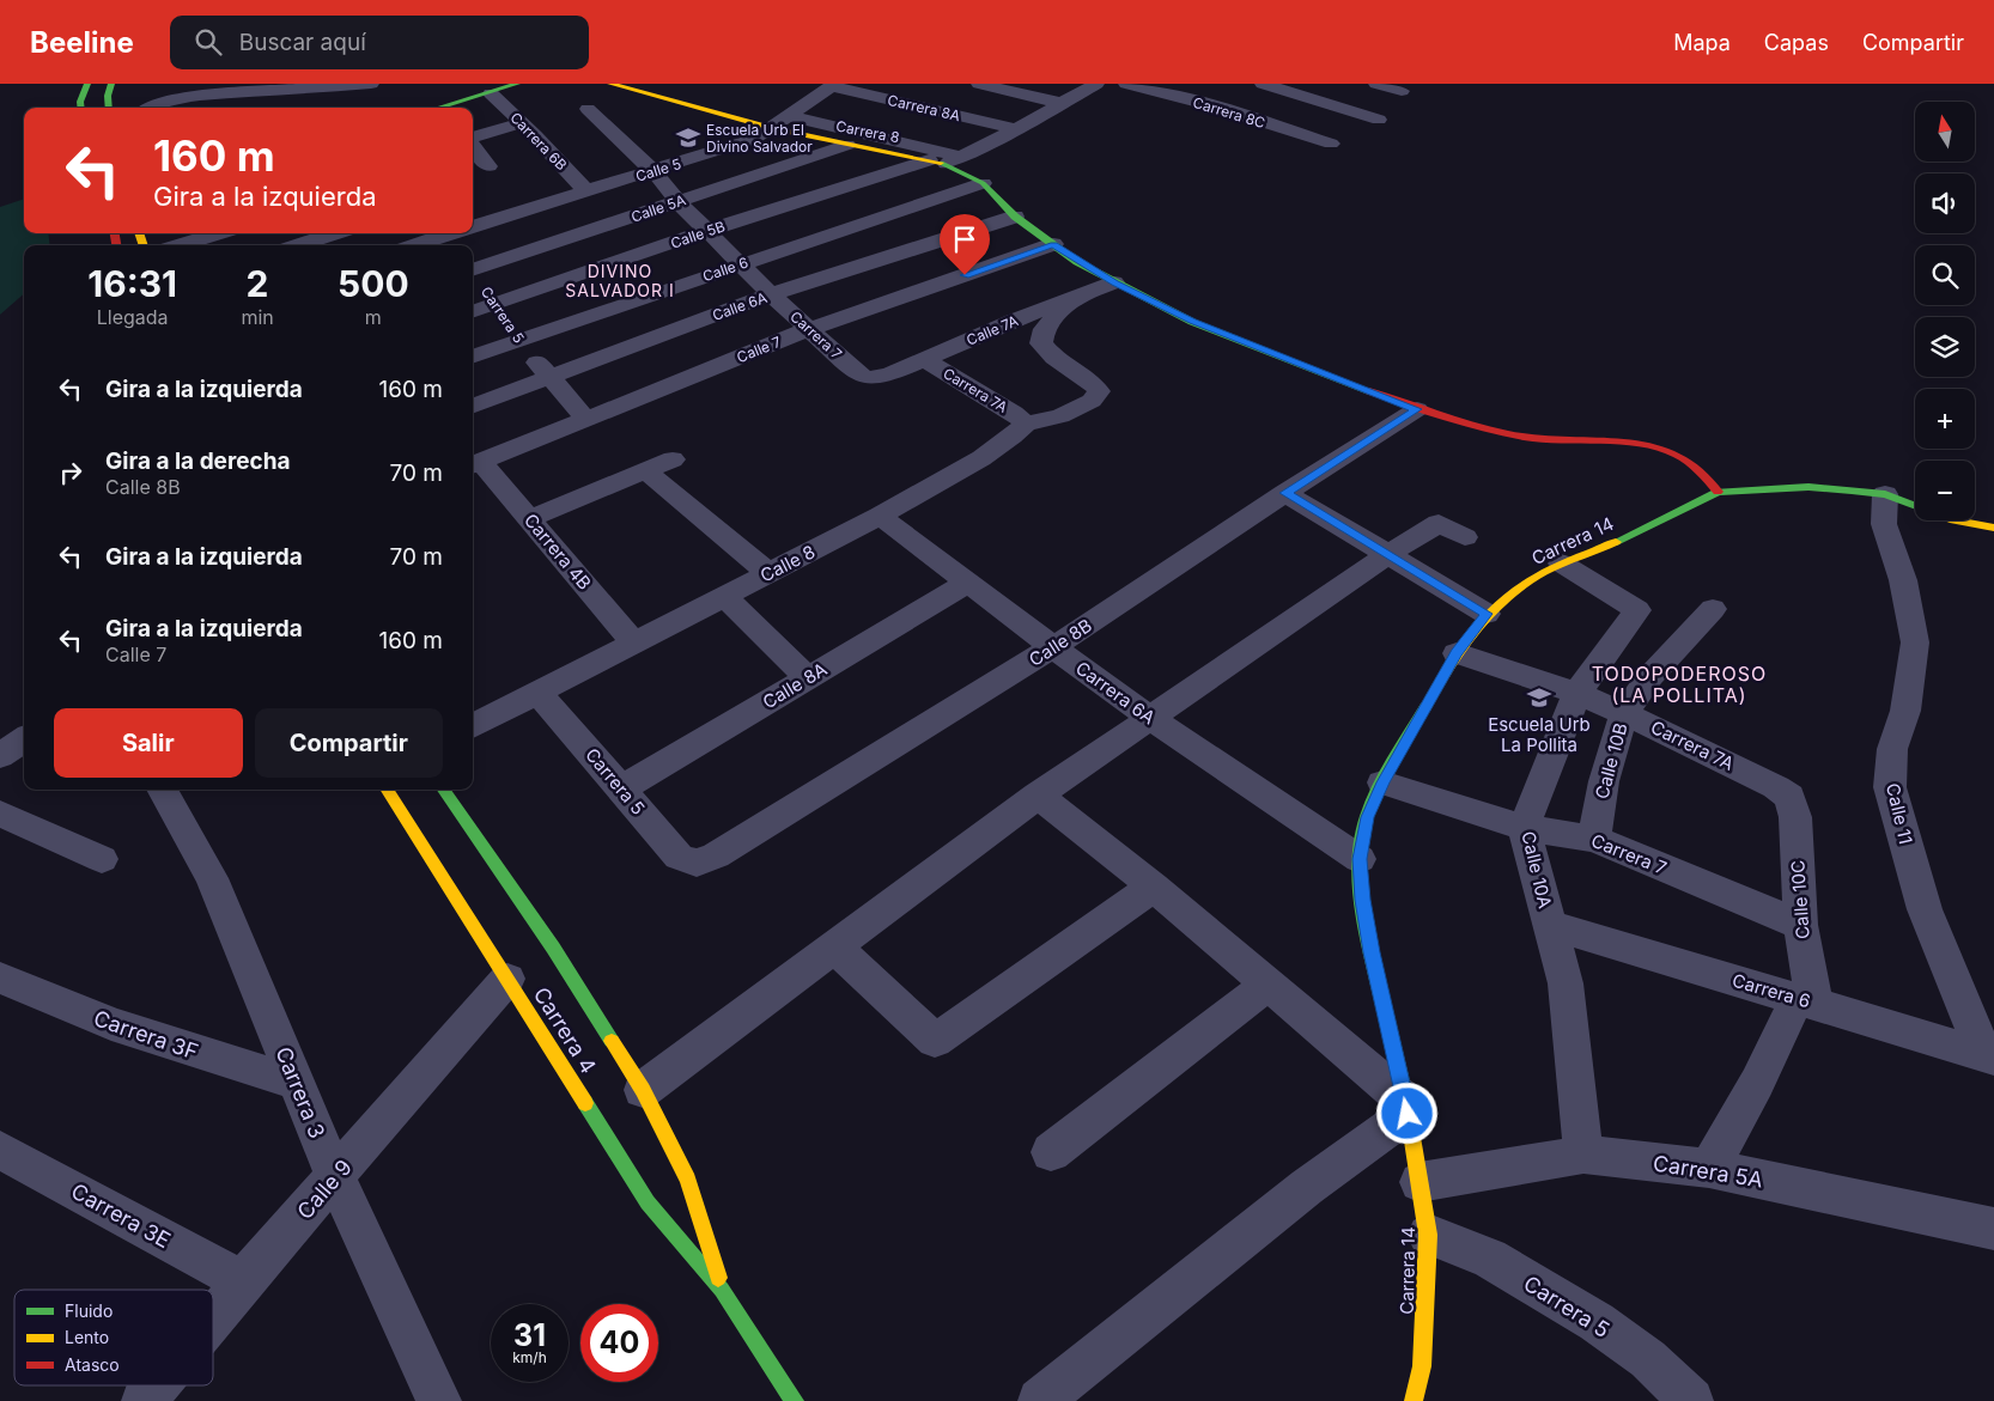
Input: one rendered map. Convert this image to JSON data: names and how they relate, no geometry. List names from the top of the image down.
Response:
{
  "streets": {
    "street": [
      "Carrera 8A",
      "Carrera 8C",
      "Carrera 8",
      "Carrera 6B",
      "Calle 5",
      "Calle 5A",
      "Calle 5B",
      "Calle 6",
      "Calle 6A",
      "Carrera 5",
      "Calle 7A",
      "Carrera 7",
      "Calle 7",
      "Carrera 7A",
      "Carrera 14",
      "Carrera 4B",
      "Calle 8",
      "Calle 8B",
      "Calle 8A",
      "Carrera 6A",
      "Calle 10B",
      "Calle 11",
      "Calle 10A",
      "Calle 10C",
      "Carrera 6",
      "Carrera 4",
      "Carrera 3F",
      "Carrera 3",
      "Carrera 5A",
      "Calle 9",
      "Carrera 3E"
    ]
  },
  "crossings": [
    ["Carrera 8A", "Calle 5"],
    ["Carrera 8A", "Calle 5B"],
    ["Carrera 8", "Calle 5"],
    ["Carrera 8", "Calle 5A"],
    ["Carrera 8", "Calle 5B"],
    ["Carrera 8", "Calle 6"],
    ["Carrera 8", "Calle 6A"],
    ["Carrera 8", "Calle 7A"],
    ["Carrera 8", "Calle 7"],
    ["Carrera 8", "Carrera 14"],
    ["Carrera 8", "Calle 8B"],
    ["Carrera 6B", "Calle 5"],
    ["Calle 5", "Carrera 7"],
    ["Calle 5A", "Carrera 7"],
    ["Calle 5B", "Carrera 5"],
    ["Calle 5B", "Carrera 7"],
    ["Calle 6", "Carrera 5"],
    ["Calle 6", "Carrera 7"],
    ["Calle 6A", "Carrera 5"],
    ["Calle 6A", "Carrera 7"],
    ["Carrera 5", "Calle 7"],
    ["Carrera 5", "Carrera 14"],
    ["Carrera 5", "Calle 8"],
    ["Carrera 5", "Calle 8B"],
    ["Carrera 5", "Calle 8A"],
    ["Calle 7A", "Carrera 7"],
    ["Calle 7A", "Carrera 7A"],
    ["Carrera 7", "Calle 7"],
    ["Carrera 7", "Carrera 14"],
    ["Carrera 7", "Calle 10B"],
    ["Carrera 7", "Calle 10A"],
    ["Carrera 7", "Calle 10C"],
    ["Calle 7", "Carrera 4B"],
    ["Carrera 7A", "Carrera 14"],
    ["Carrera 7A", "Calle 8"],
    ["Carrera 7A", "Calle 10B"],
    ["Carrera 7A", "Calle 10A"],
    ["Carrera 7A", "Calle 10C"],
    ["Carrera 14", "Carrera 6A"],
    ["Carrera 14", "Calle 11"],
    ["Carrera 14", "Calle 10A"],
    ["Carrera 14", "Carrera 5A"],
    ["Carrera 4B", "Calle 8"],
    ["Calle 8", "Carrera 6A"],
    ["Calle 8B", "Carrera 6A"],
    ["Calle 8A", "Carrera 6A"],
    ["Calle 11", "Carrera 6"],
    ["Calle 10A", "Carrera 6"],
    ["Calle 10A", "Carrera 5A"],
    ["Calle 10C", "Carrera 6"],
    ["Carrera 4", "Calle 9"],
    ["Carrera 3F", "Carrera 3"],
    ["Carrera 3", "Calle 9"],
    ["Calle 9", "Carrera 3E"]
  ],
  "districts": ["DIVINO SALVADOR I", "TODOPODEROSO (LA POLLITA)"],
  "places": {
    "school or university": ["Escuela Urb El Divino Salvador", "Escuela Urb La Pollita"]
  },
  "legend": ["Fluido", "Lento", "Atasco"],
  "north": "top",
  "page": {
    "header": "Beeline",
    "search": "Buscar aquí",
    "nav": ["Mapa", "Capas", "Compartir"],
    "map_buttons": ["+", "−"],
    "turn": ["160 m", "Gira a la izquierda"],
    "eta": [
      "16:31",
      "Llegada",
      "2",
      "min",
      "500",
      "m"
    ],
    "list": [
      {
        "name": "Gira a la izquierda",
        "value": "160 m"
      },
      {
        "name": "Gira a la derecha",
        "note": "Calle 8B",
        "value": "70 m"
      },
      {
        "name": "Gira a la izquierda",
        "value": "70 m"
      },
      {
        "name": "Gira a la izquierda",
        "note": "Calle 7",
        "value": "160 m"
      }
    ],
    "buttons": ["Salir", "Compartir"],
    "speed": "31 km/h",
    "limit": "40"
  }
}
